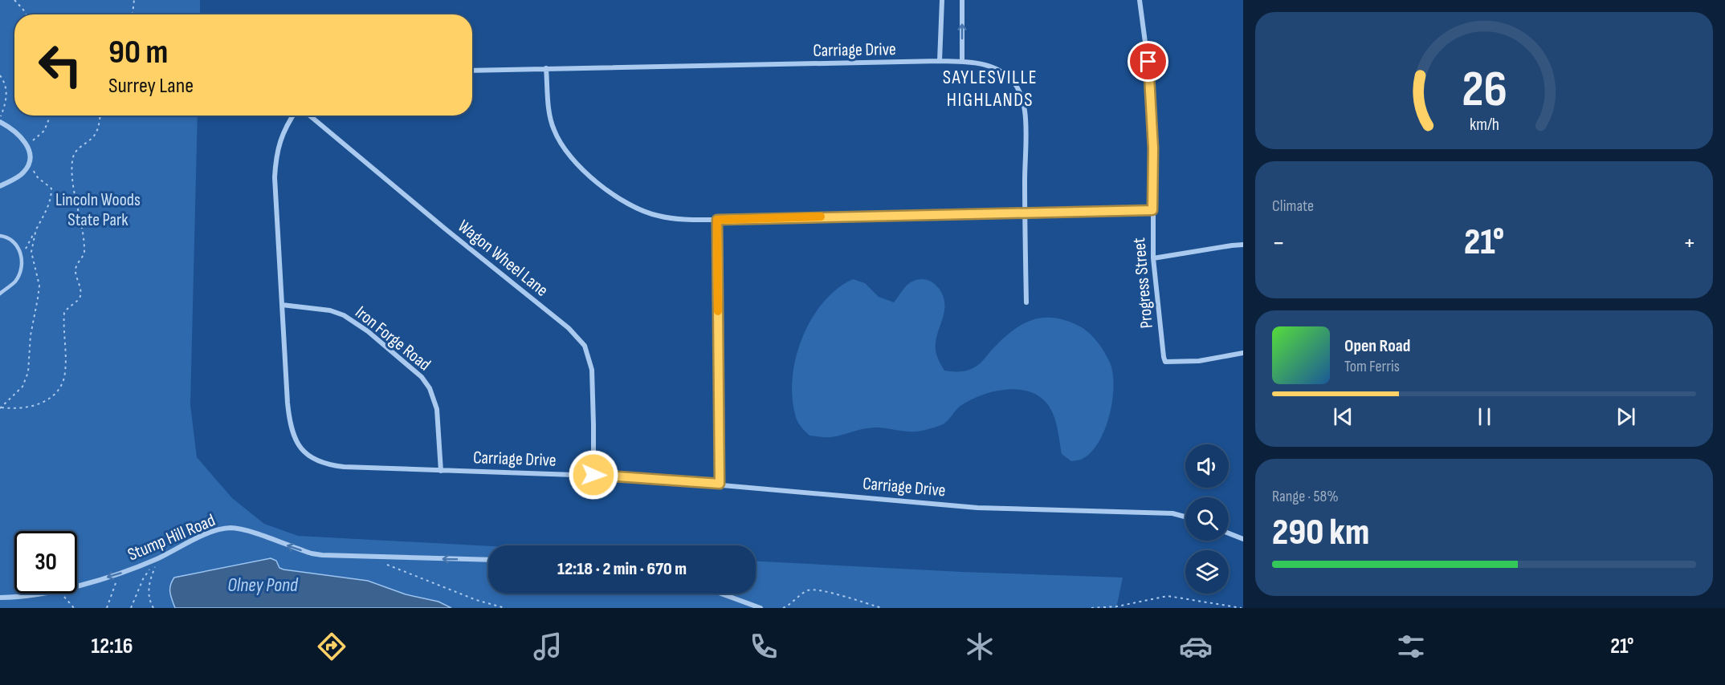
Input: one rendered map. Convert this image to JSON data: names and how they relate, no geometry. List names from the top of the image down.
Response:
{
  "streets": {
    "street": [
      "Carriage Drive",
      "Wagon Wheel Lane",
      "Progress Street",
      "Iron Forge Road",
      "Stump Hill Road"
    ]
  },
  "crossings": [
    ["Carriage Drive", "Wagon Wheel Lane"],
    ["Carriage Drive", "Iron Forge Road"]
  ],
  "one_way": ["Stump Hill Road"],
  "districts": ["SAYLESVILLE HIGHLANDS"],
  "water": ["Olney Pond"],
  "parks": ["Lincoln Woods State Park"],
  "page": {
    "turn": ["90 m", "Surrey Lane"],
    "tile": [
      "Climate",
      ["Range · 58%", "290 km"]
    ],
    "heat": ["−", "21°", "+"],
    "song": ["Open Road", "Tom Ferris"],
    "limit": "30",
    "trip": "12:18 · 2 min · 670 m",
    "tabs": ["12:16", "21°"],
    "gauge": ["26", "km/h"]
  }
}
